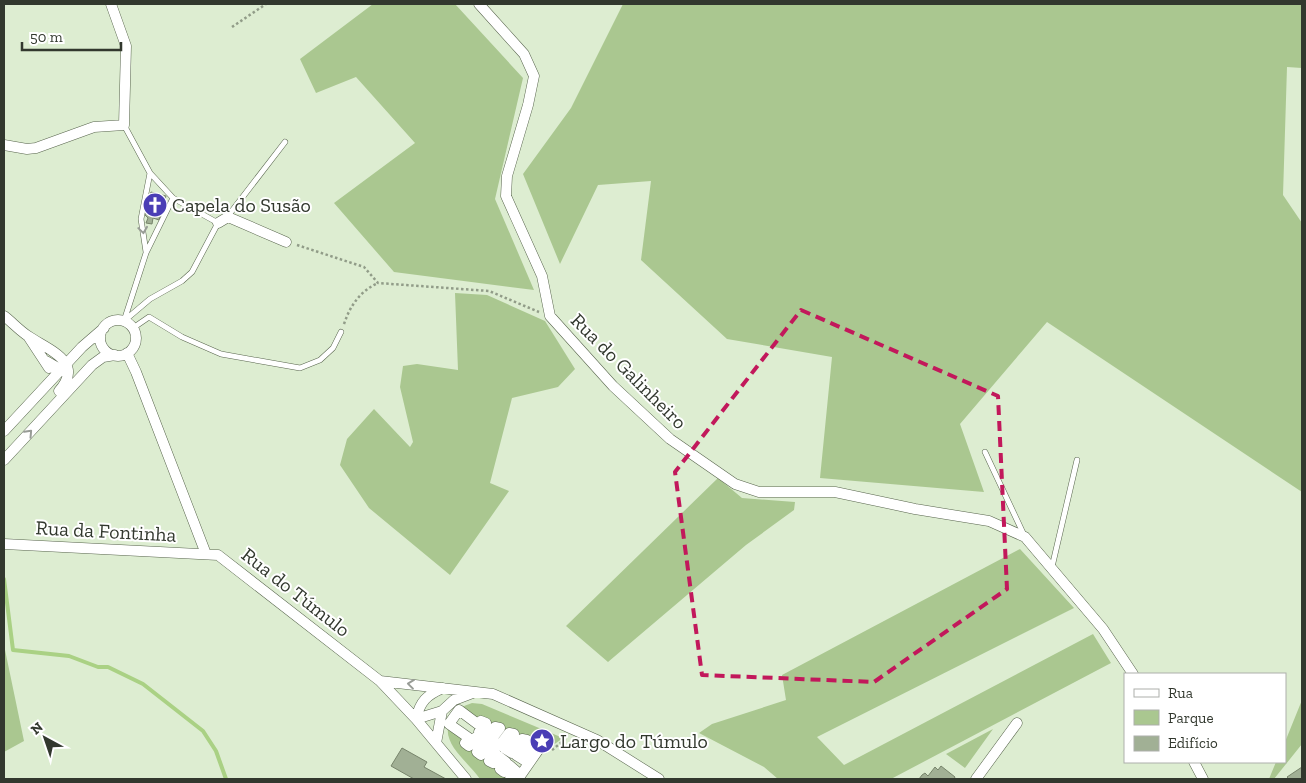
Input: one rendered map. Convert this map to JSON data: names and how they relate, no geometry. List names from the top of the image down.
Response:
{
  "streets": {
    "street": ["Rua do Galinheiro", "Rua da Fontinha", "Rua do Túmulo"]
  },
  "crossings": [
    ["Rua da Fontinha", "Rua do Túmulo"]
  ],
  "places": {
    "church": ["Capela do Susão"],
    "place": ["Largo do Túmulo"]
  },
  "legend": ["Rua", "Parque", "Edifício"],
  "scale_bar": "50 m",
  "north": "top left"
}
